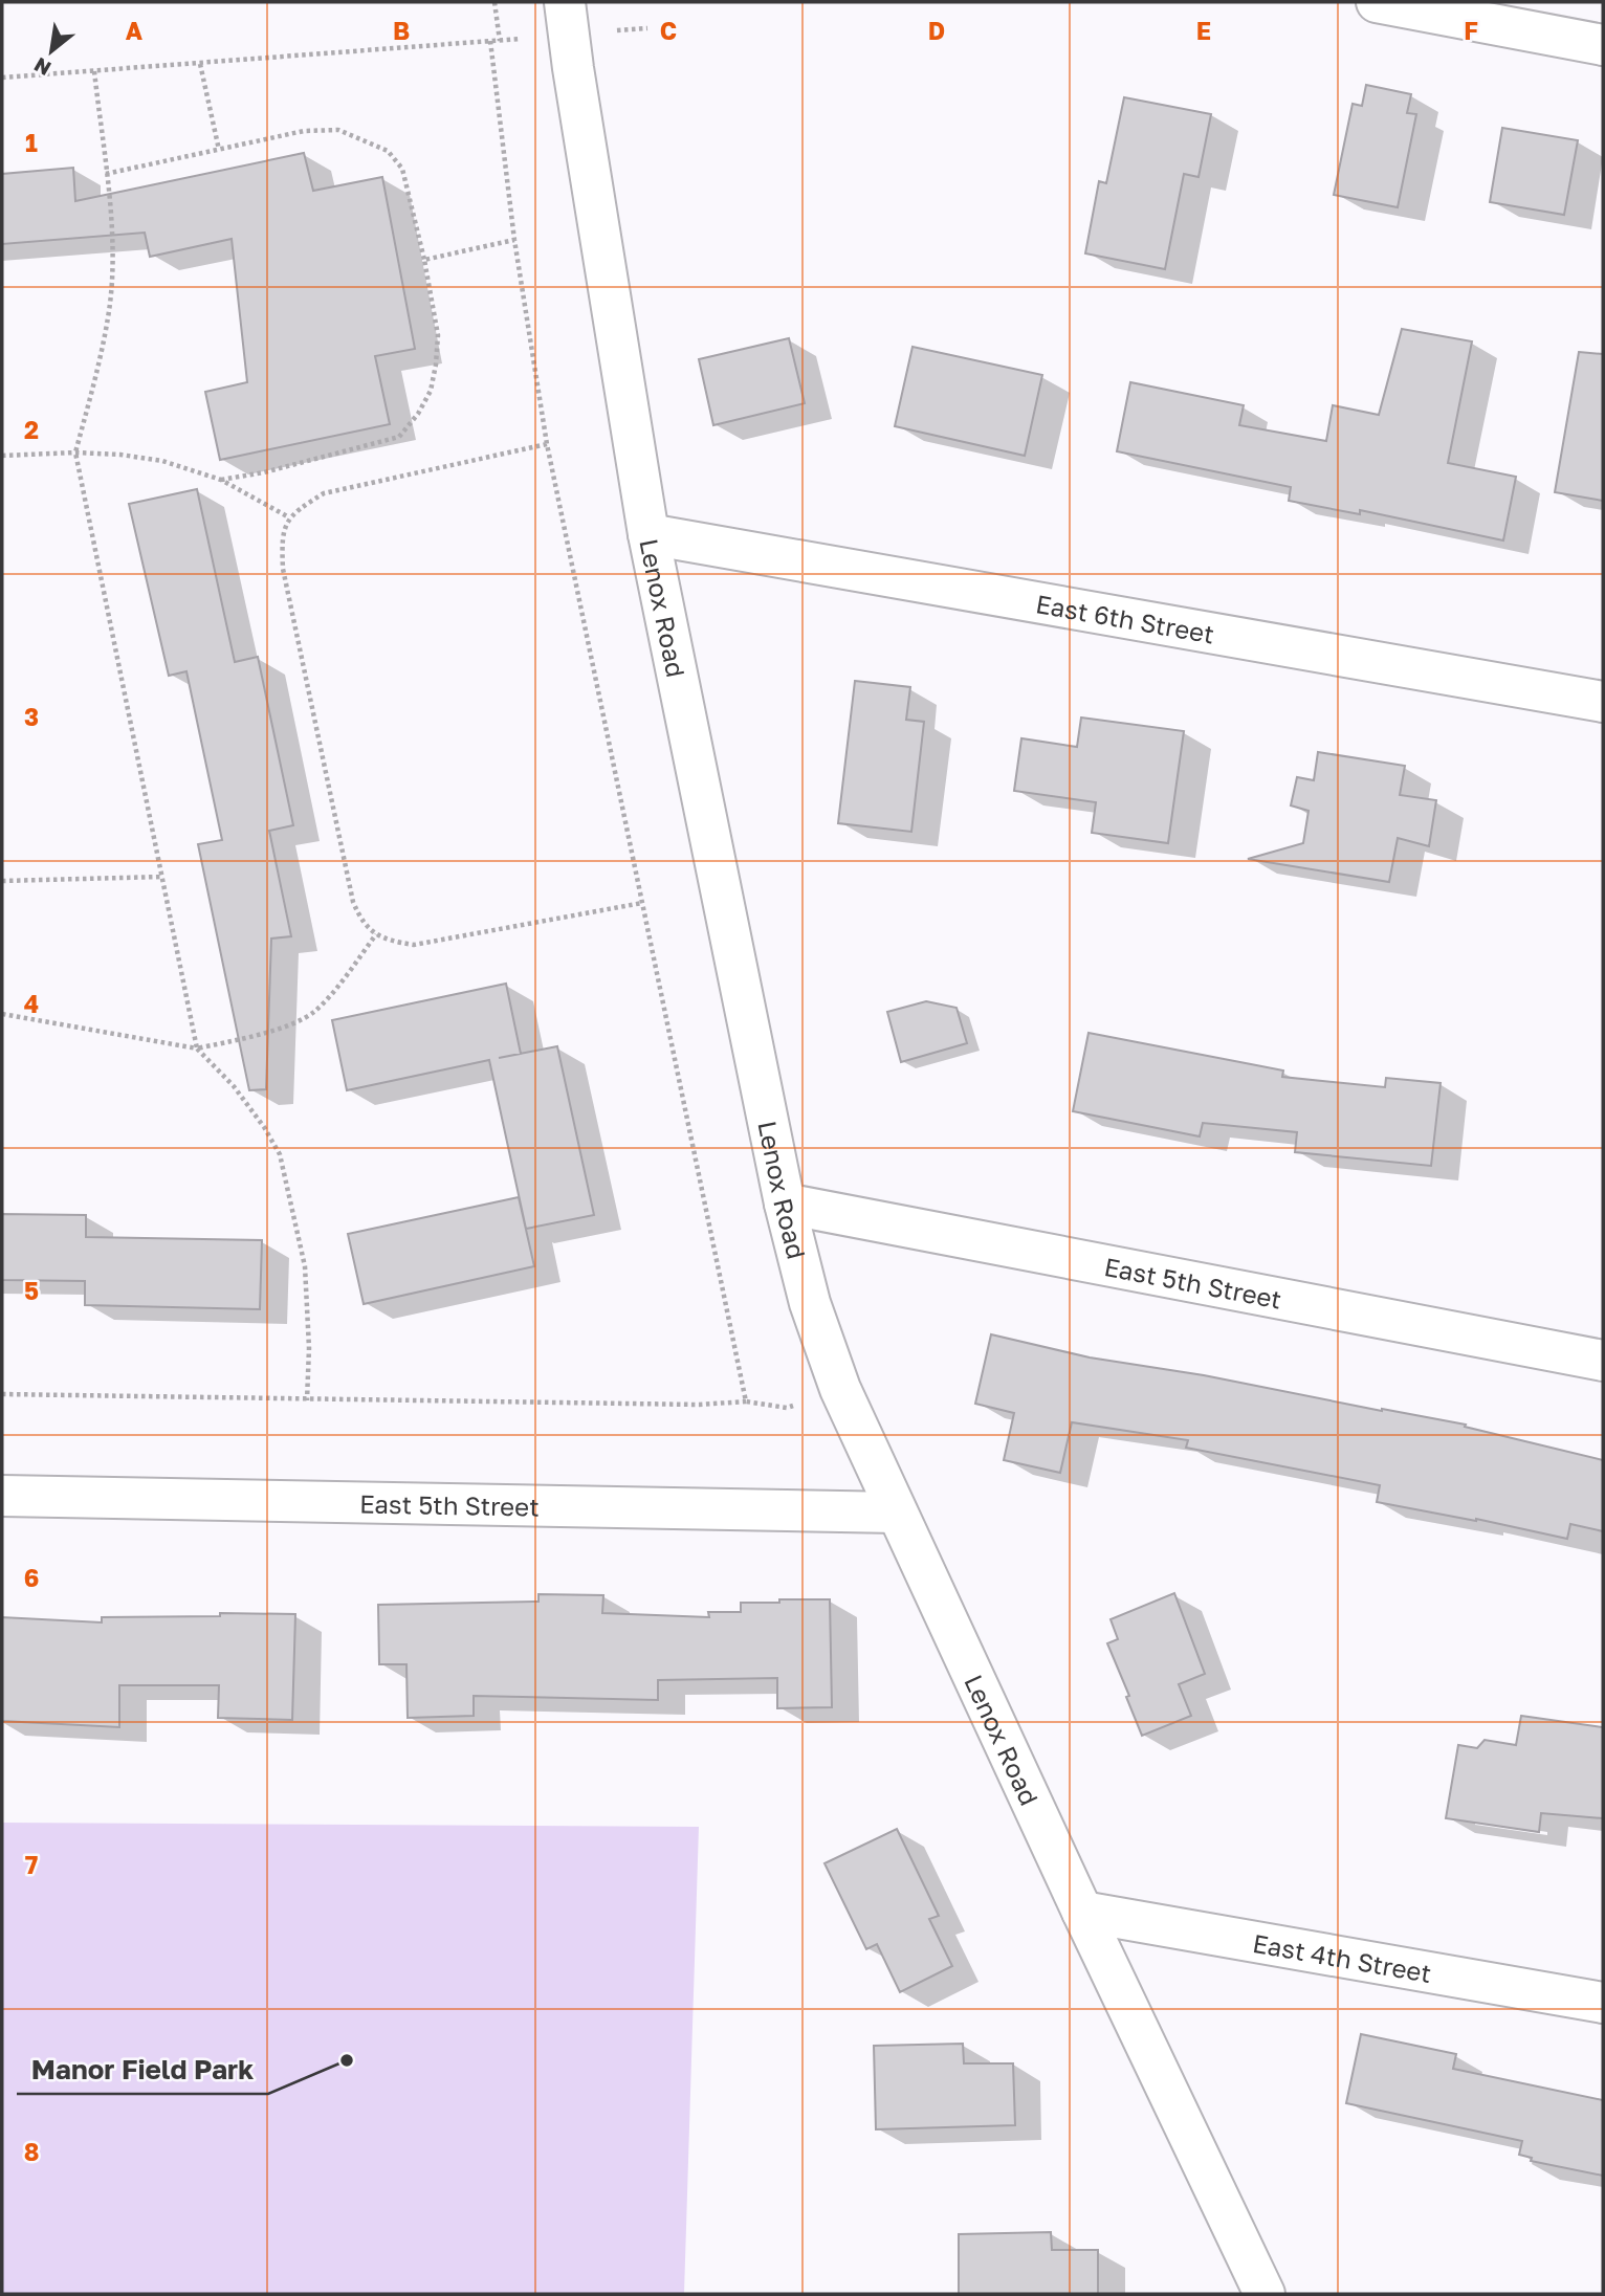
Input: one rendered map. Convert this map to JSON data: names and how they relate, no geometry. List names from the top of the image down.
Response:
{
  "streets": {
    "street": [
      "Lenox Road",
      "East 6th Street",
      "East 5th Street",
      "East 4th Street"
    ]
  },
  "crossings": [
    ["Lenox Road", "East 6th Street"],
    ["Lenox Road", "East 5th Street"],
    ["Lenox Road", "East 4th Street"]
  ],
  "places": ["Manor Field Park"],
  "north": "bottom left",
  "grid": {
    "columns": [
      "A",
      "B",
      "C",
      "D",
      "E",
      "F"
    ],
    "rows": [
      "1",
      "2",
      "3",
      "4",
      "5",
      "6",
      "7",
      "8"
    ]
  }
}
